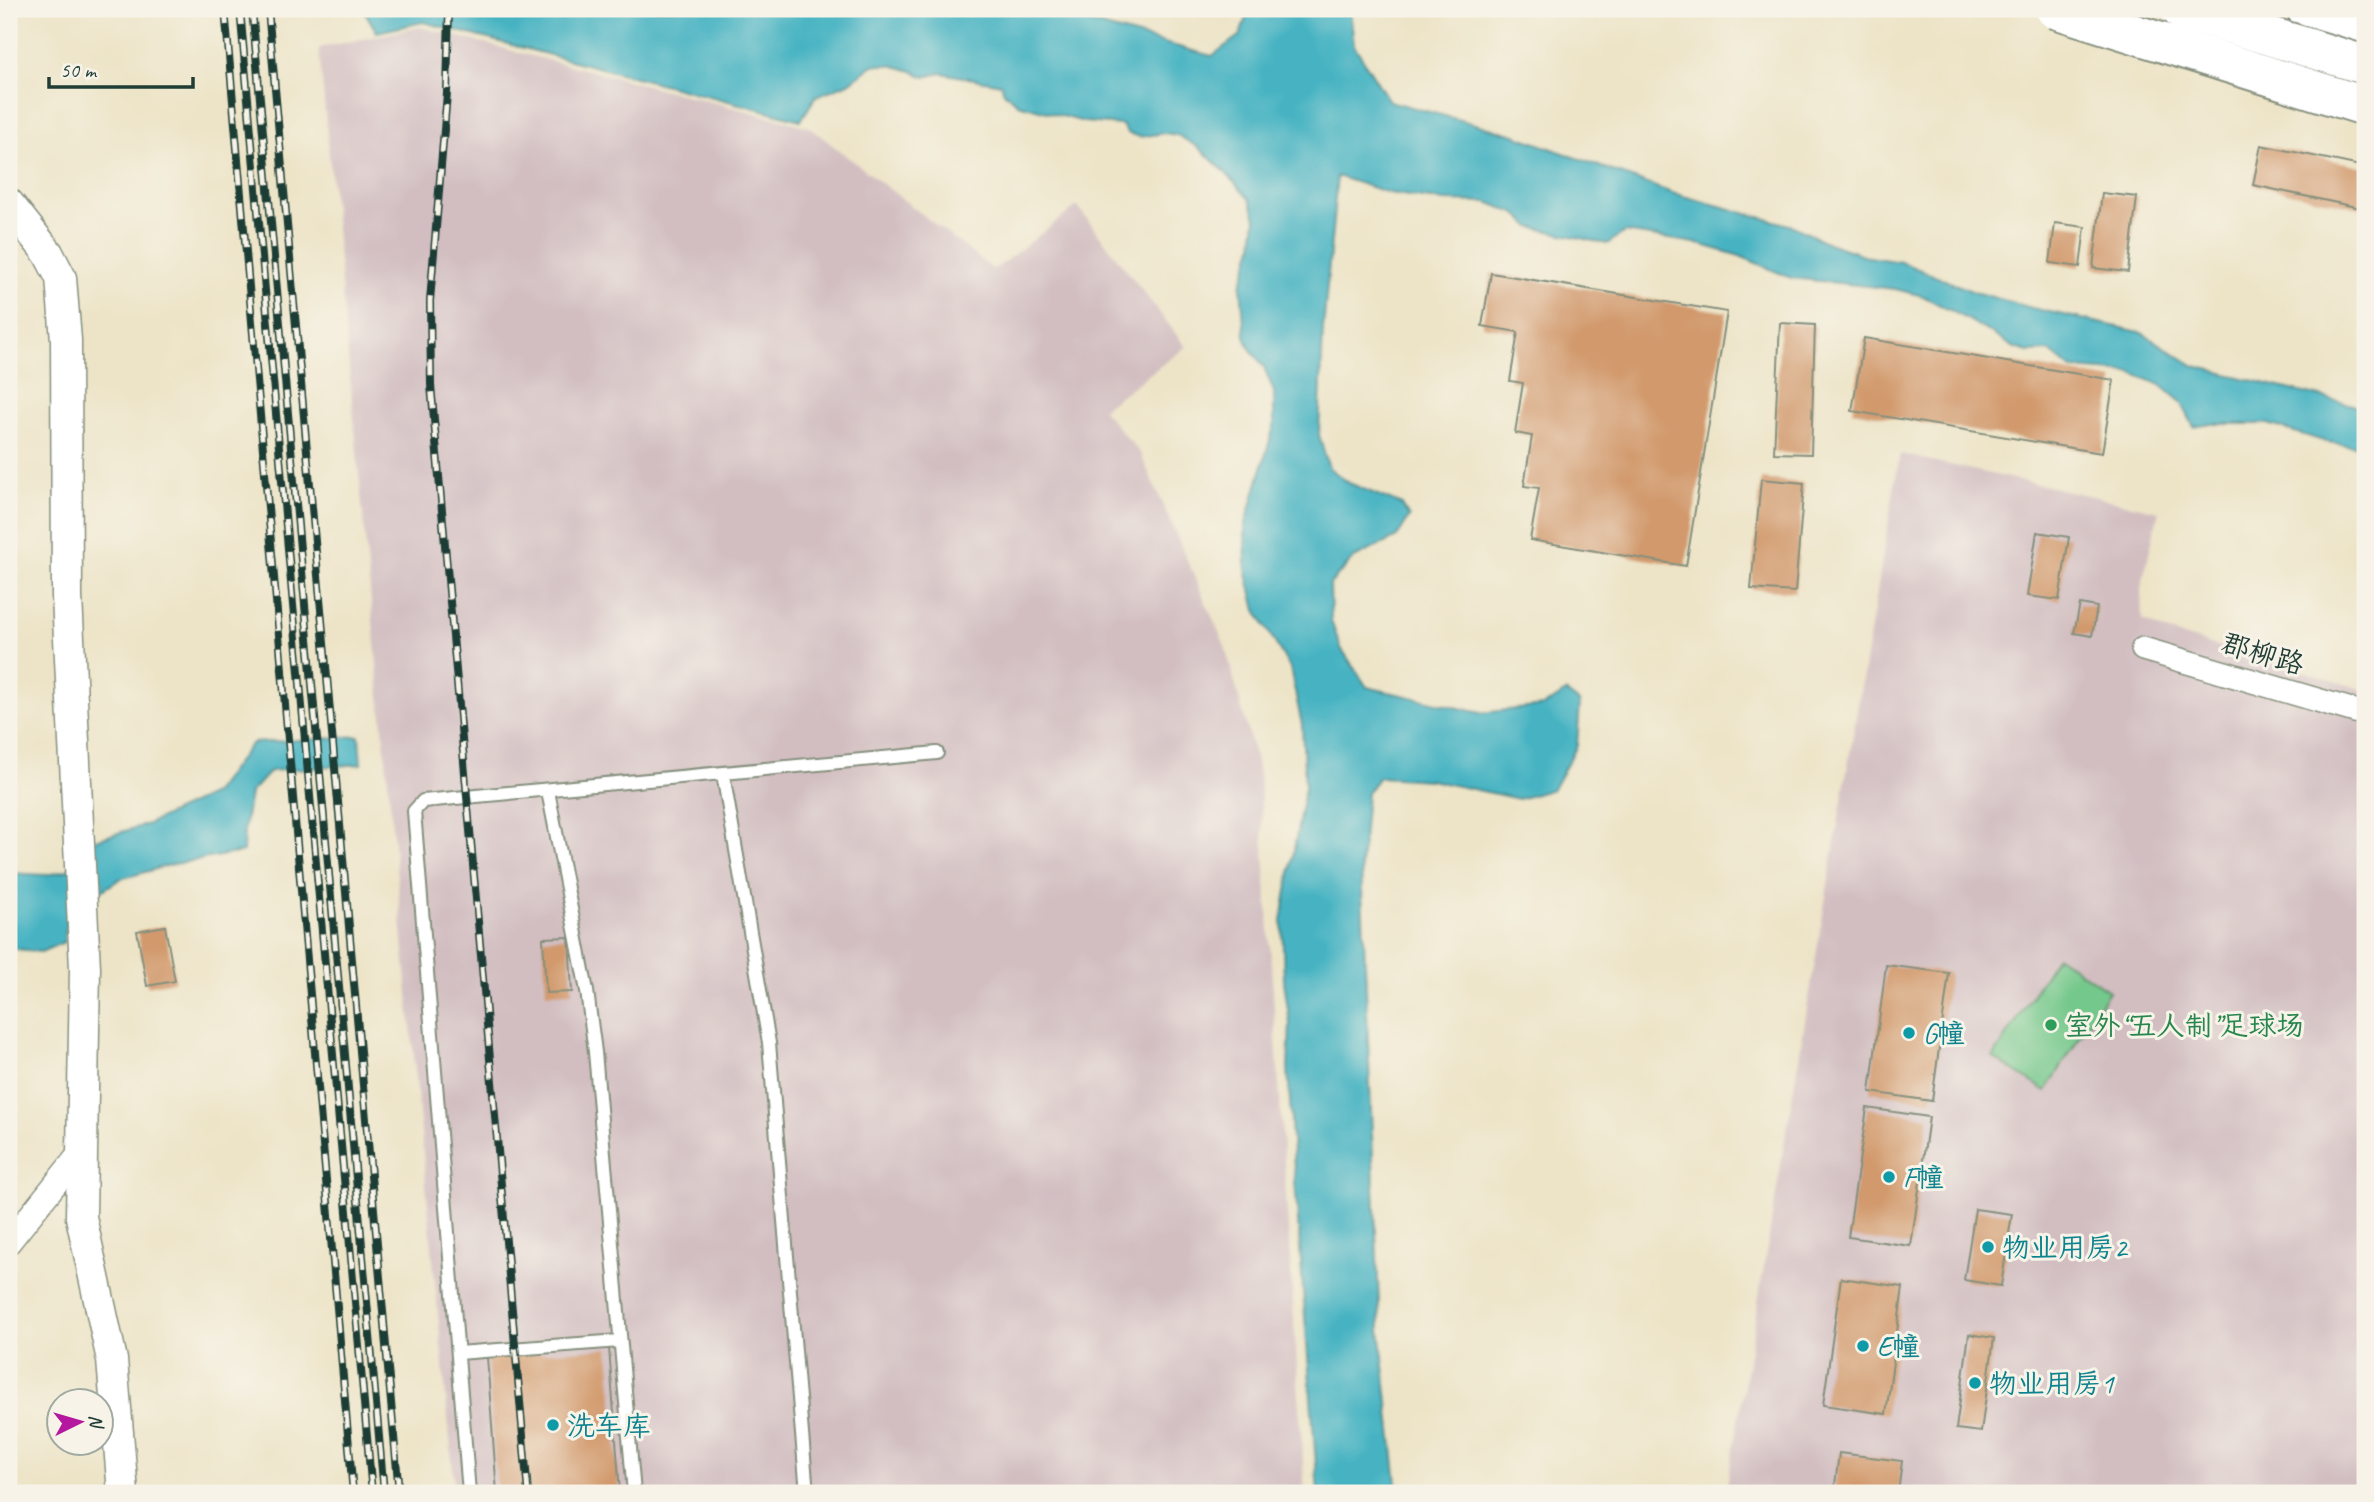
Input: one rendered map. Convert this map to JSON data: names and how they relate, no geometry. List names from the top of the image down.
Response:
{
  "streets": {
    "street": ["郡柳路"]
  },
  "places": [
    "室外“五人制”足球场",
    "G幢",
    "F幢",
    "物业用房2",
    "E幢",
    "物业用房1",
    "洗车库"
  ],
  "scale_bar": "50 m",
  "north": "right"
}
